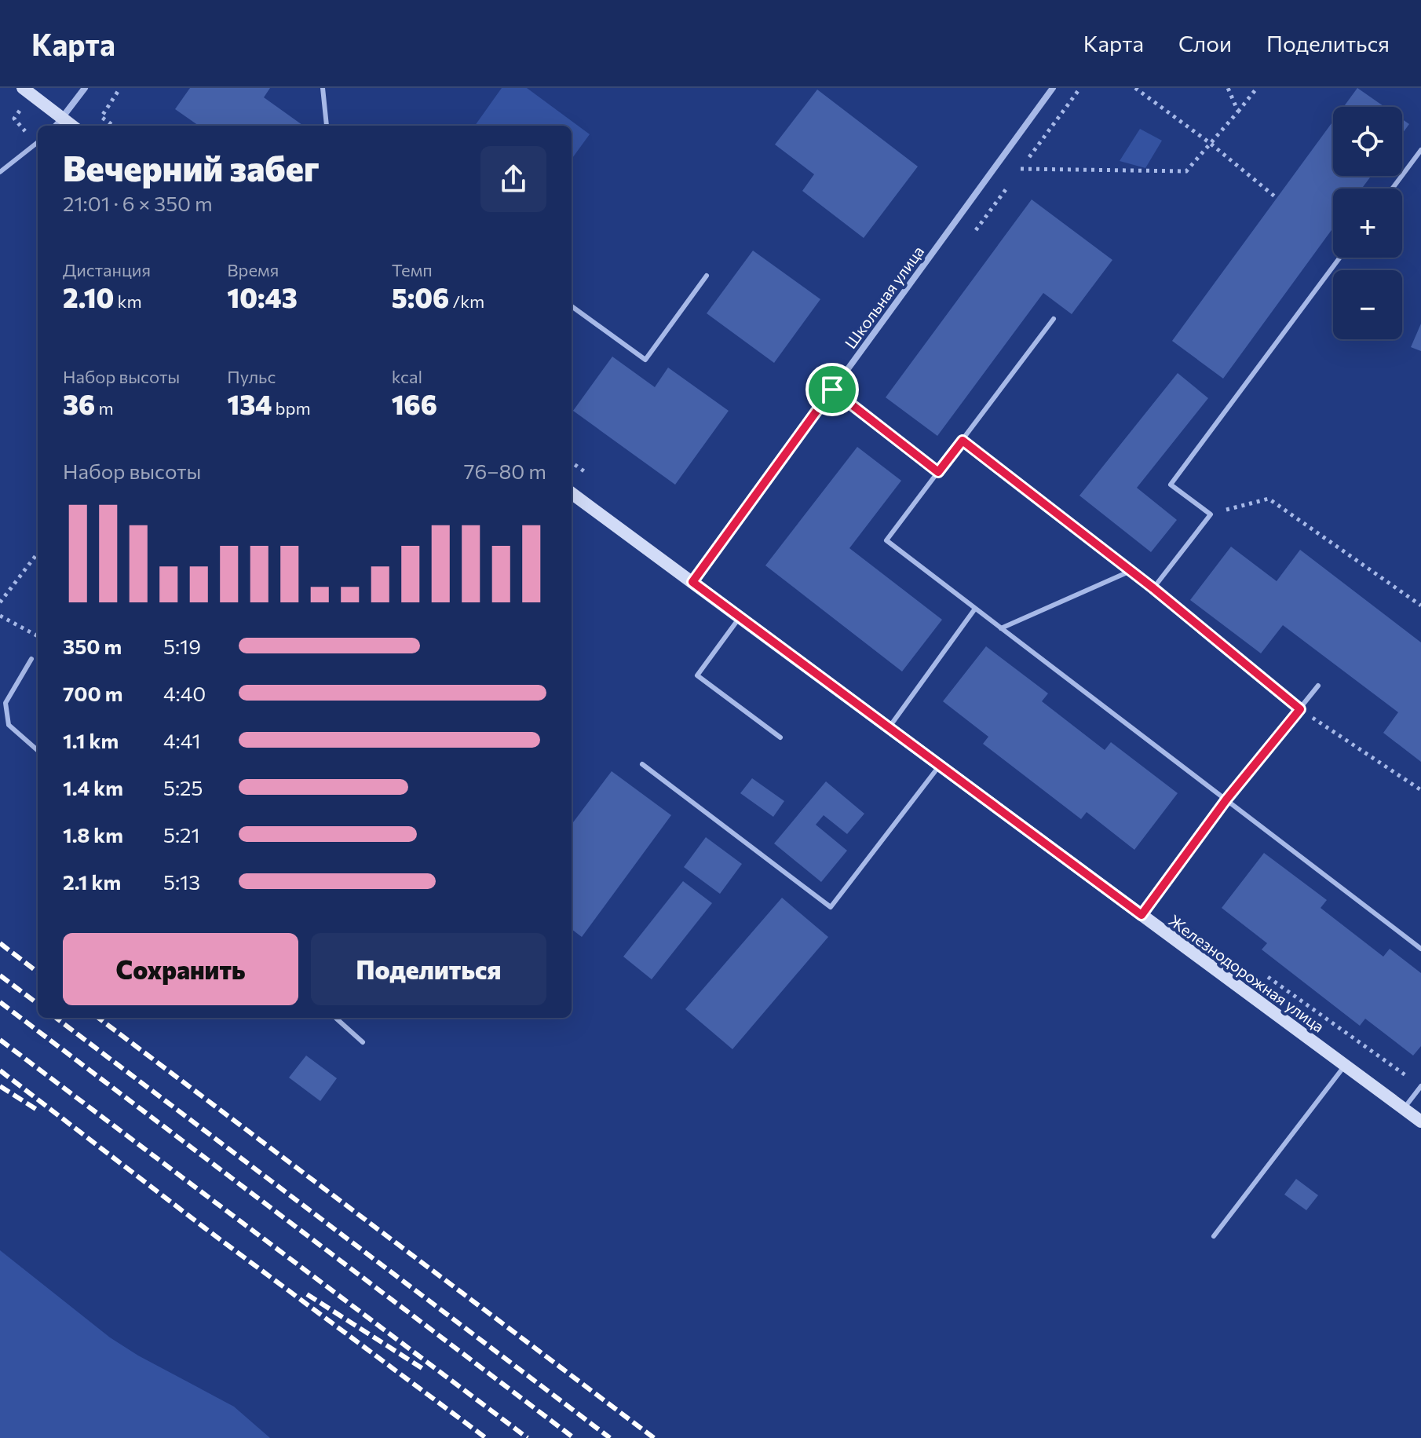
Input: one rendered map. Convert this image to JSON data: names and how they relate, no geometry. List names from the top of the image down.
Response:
{
  "streets": {
    "street": ["Школьная улица", "Железнодорожная улица"]
  },
  "crossings": [
    ["Школьная улица", "Железнодорожная улица"]
  ],
  "page": {
    "header": "Карта",
    "nav": ["Карта", "Слои", "Поделиться"],
    "map_buttons": ["+", "−"],
    "heading": ["Вечерний забег", "21:01 · 6 × 350 m"],
    "stats": [
      ["Дистанция", "2.10 km"],
      ["Время", "10:43"],
      ["Темп", "5:06 /km"],
      ["Набор высоты", "36 m"],
      ["Пульс", "134 bpm"],
      ["kcal", "166"]
    ],
    "chart": ["Набор высоты", "76–80 m"],
    "list": [
      {
        "name": "350 m",
        "note": "5:19"
      },
      {
        "name": "700 m",
        "note": "4:40"
      },
      {
        "name": "1.1 km",
        "note": "4:41"
      },
      {
        "name": "1.4 km",
        "note": "5:25"
      },
      {
        "name": "1.8 km",
        "note": "5:21"
      },
      {
        "name": "2.1 km",
        "note": "5:13"
      }
    ],
    "buttons": ["Сохранить", "Поделиться"]
  }
}
